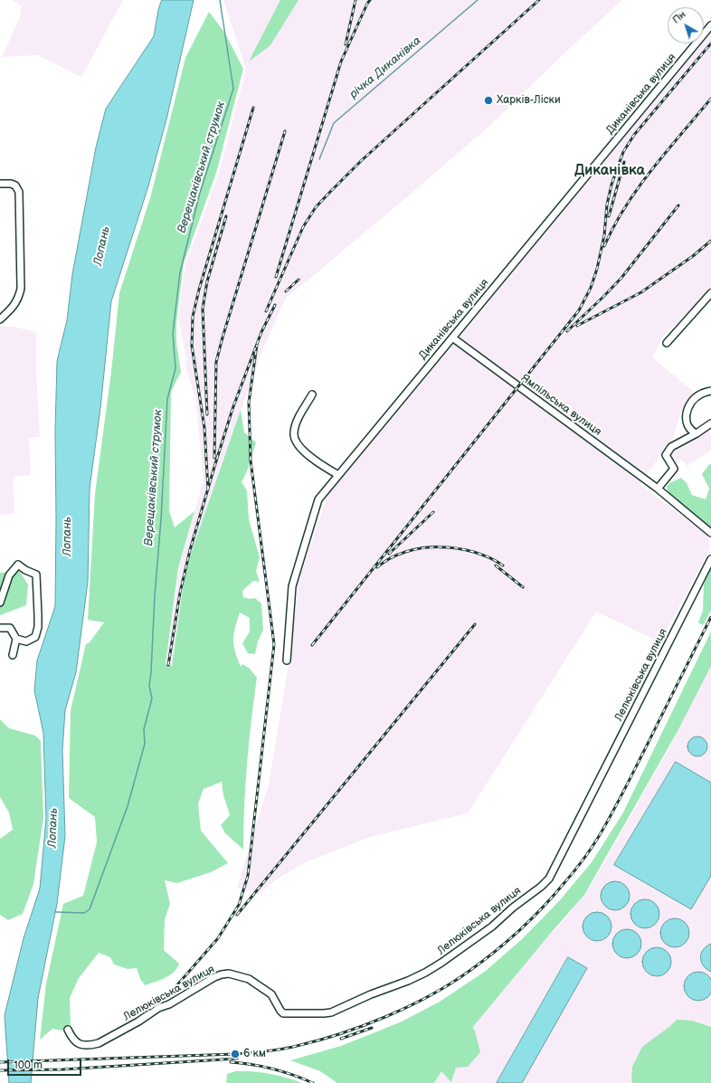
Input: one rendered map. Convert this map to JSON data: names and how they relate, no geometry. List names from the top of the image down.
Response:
{
  "streets": {
    "street": ["Диканівська вулиця", "Ямпільська вулиця", "Лелюківська вулиця"]
  },
  "crossings": [
    ["Диканівська вулиця", "Ямпільська вулиця"]
  ],
  "districts": ["Диканівка"],
  "water": ["річка Диканівка", "Верещаківський струмок", "Лопань"],
  "places": ["Харків-Ліски", "6 км"],
  "scale_bar": "100 m",
  "north": "top left"
}
